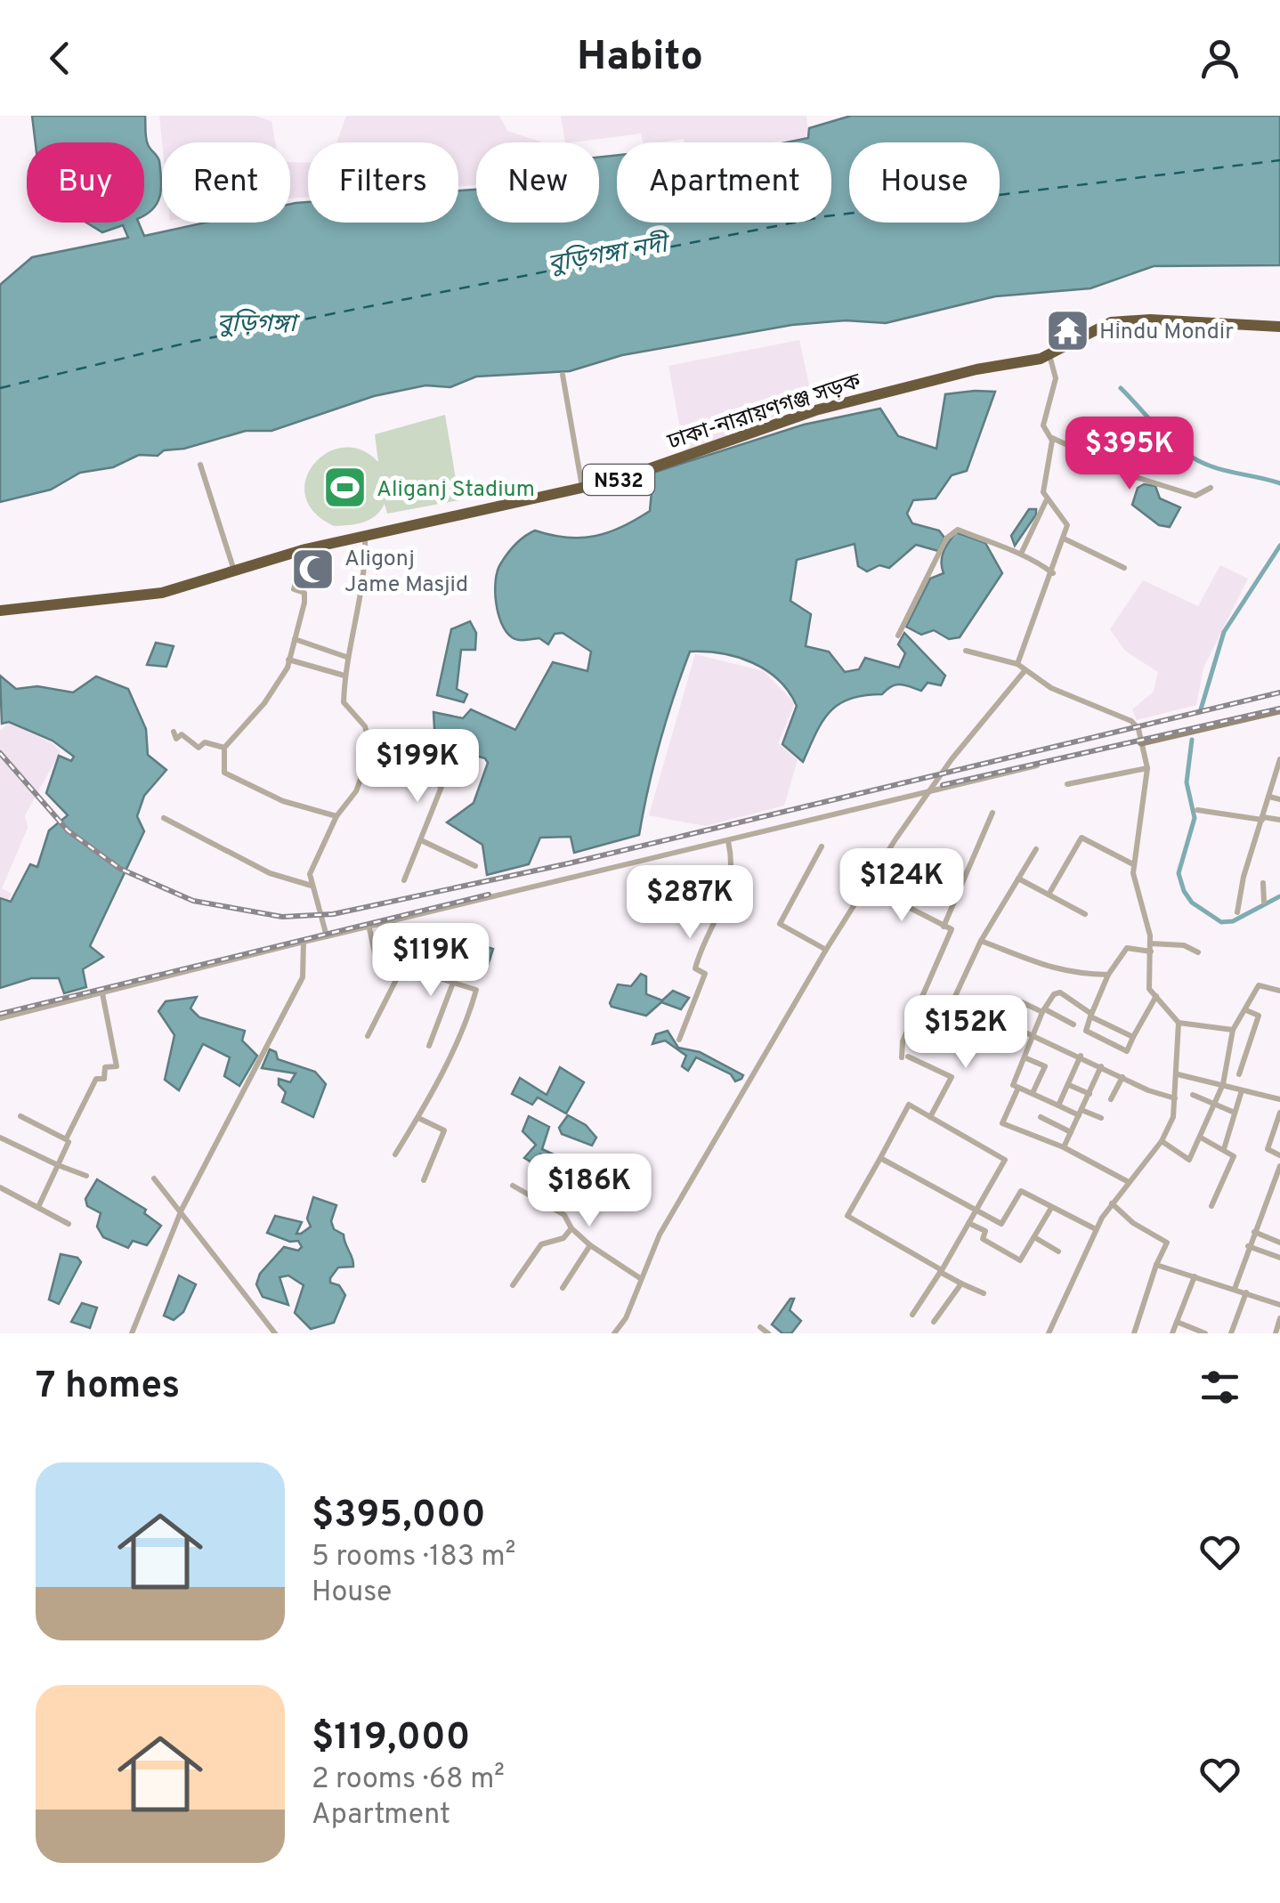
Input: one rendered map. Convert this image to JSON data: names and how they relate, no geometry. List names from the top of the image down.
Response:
{
  "streets": {
    "highway": ["ঢাকা-নারায়ণগঞ্জ সড়ক", "N532"]
  },
  "water": ["বুড়িগঙ্গা নদী", "বুড়িগঙ্গা"],
  "places": {
    "temple": ["Hindu Mondir"],
    "sports": ["Aliganj Stadium"],
    "mosque": ["Aligonj Jame Masjid"]
  },
  "page": {
    "header": "Habito",
    "chip": [
      "Buy",
      "Rent",
      "Filters",
      "New",
      "Apartment",
      "House"
    ],
    "price": [
      "$395K",
      "$199K",
      "$124K",
      "$287K",
      "$119K",
      "$152K",
      "$186K"
    ],
    "heading": "7 homes",
    "list": [
      {
        "name": "$395,000",
        "note": "5 rooms · 183 m² · House"
      },
      {
        "name": "$119,000",
        "note": "2 rooms · 68 m² · Apartment"
      }
    ]
  }
}
